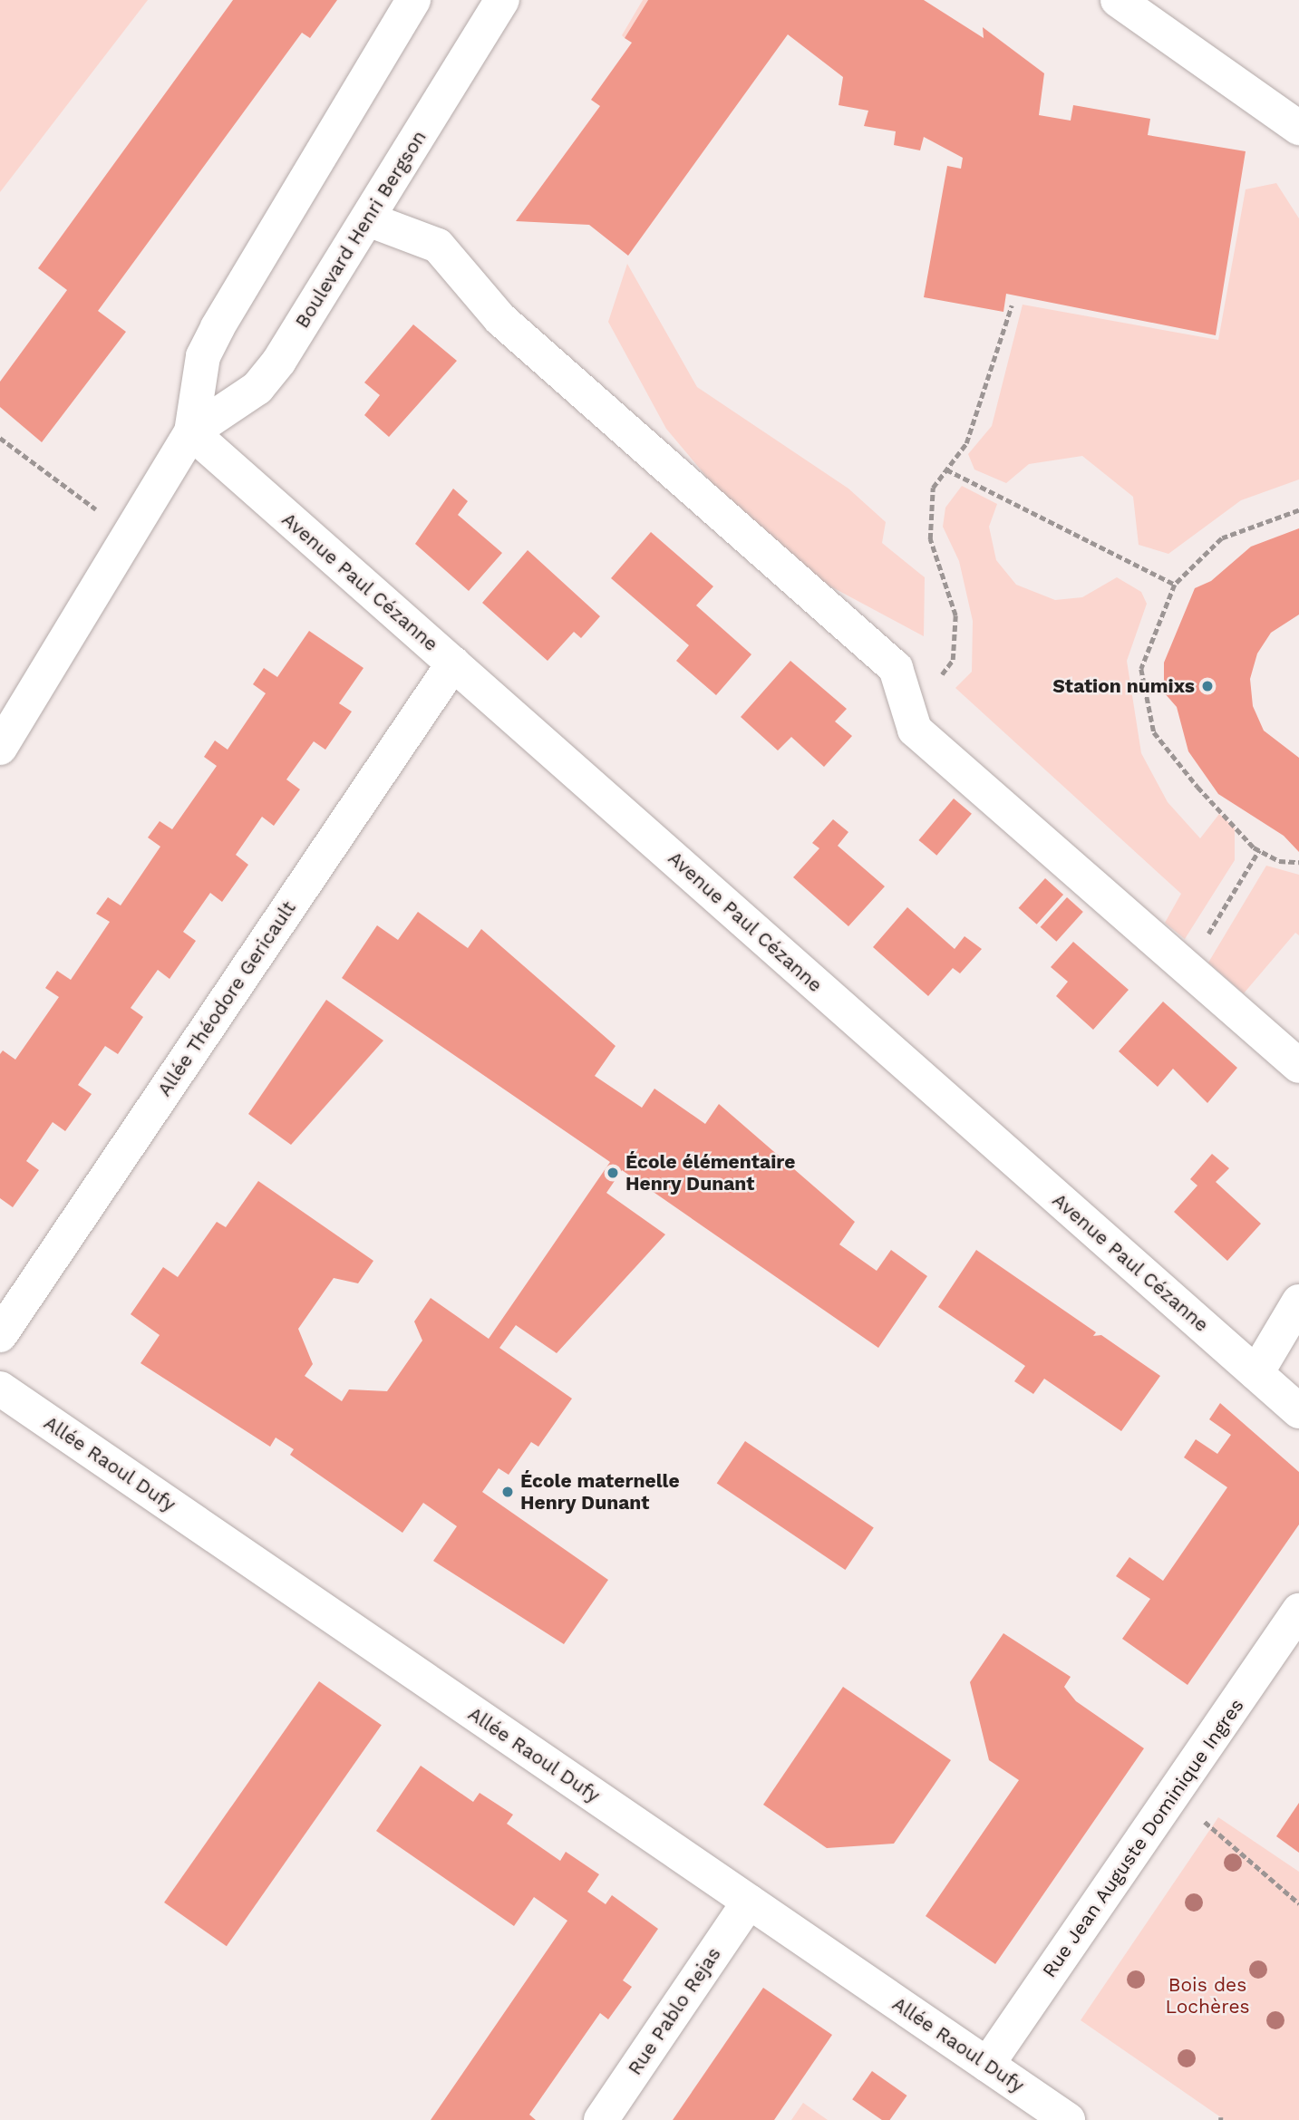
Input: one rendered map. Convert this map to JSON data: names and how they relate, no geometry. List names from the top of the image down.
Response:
{
  "streets": {
    "street": [
      "Boulevard Henri Bergson",
      "Avenue Paul Cézanne",
      "Allée Théodore Gericault",
      "Allée Raoul Dufy",
      "Rue Jean Auguste Dominique Ingres",
      "Rue Pablo Rejas"
    ]
  },
  "crossings": [
    ["Boulevard Henri Bergson", "Avenue Paul Cézanne"],
    ["Avenue Paul Cézanne", "Allée Théodore Gericault"],
    ["Allée Raoul Dufy", "Rue Jean Auguste Dominique Ingres"],
    ["Allée Raoul Dufy", "Rue Pablo Rejas"]
  ],
  "parks": ["Bois des Lochères"],
  "places": ["Station numixs", "École élémentaire Henry Dunant", "École maternelle Henry Dunant"]
}
